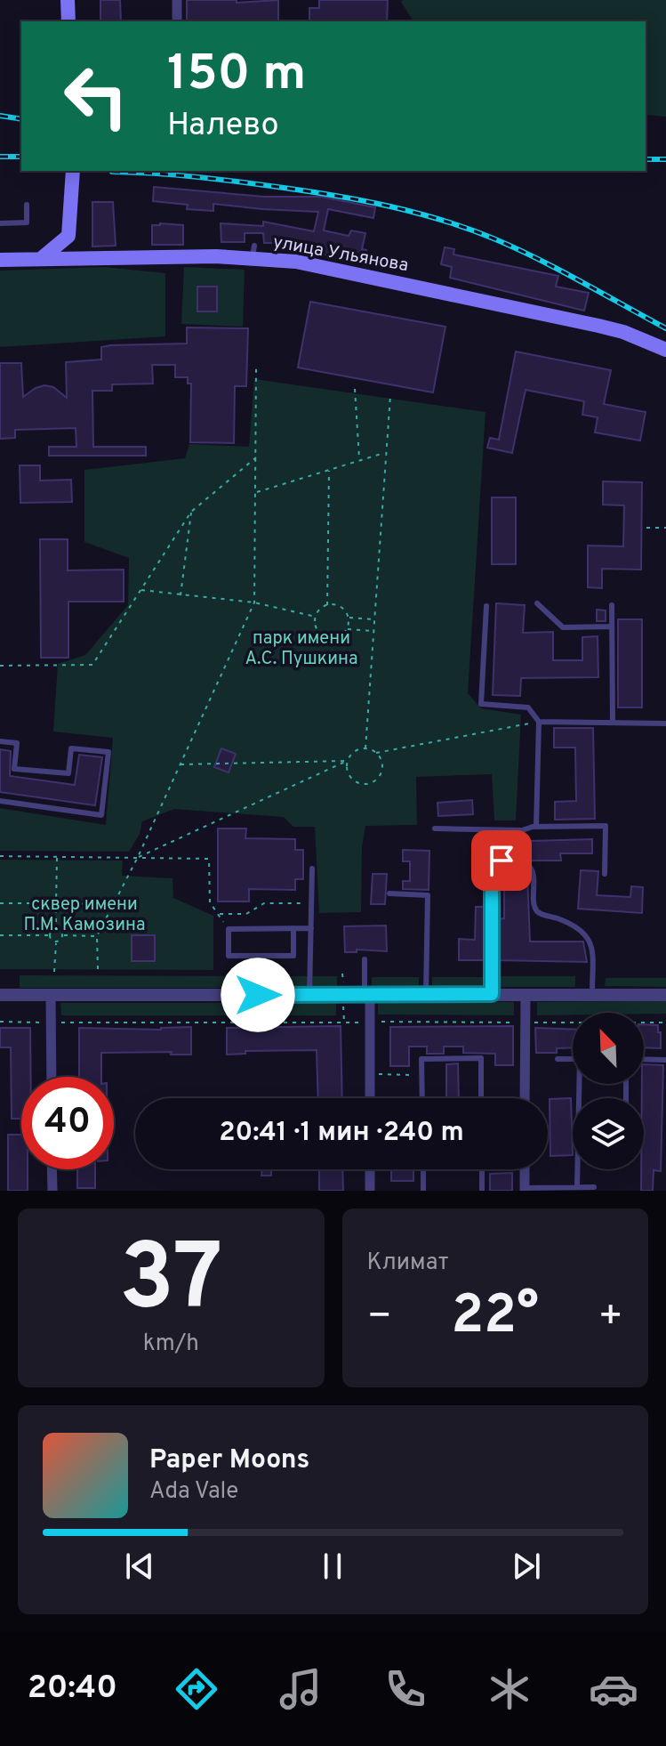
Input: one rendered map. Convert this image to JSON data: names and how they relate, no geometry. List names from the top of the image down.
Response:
{
  "streets": {
    "main road": ["улица Ульянова"]
  },
  "parks": ["парк имени А.С. Пушкина", "сквер имени П.М. Камозина"],
  "north": "top left",
  "page": {
    "turn": ["150 m", "Налево"],
    "limit": "40",
    "trip": "20:41 · 1 мин · 240 m",
    "tile": [
      ["37", "km/h"],
      "Климат"
    ],
    "heat": ["−", "22°", "+"],
    "song": ["Paper Moons", "Ada Vale"],
    "tabs": "20:40"
  }
}
